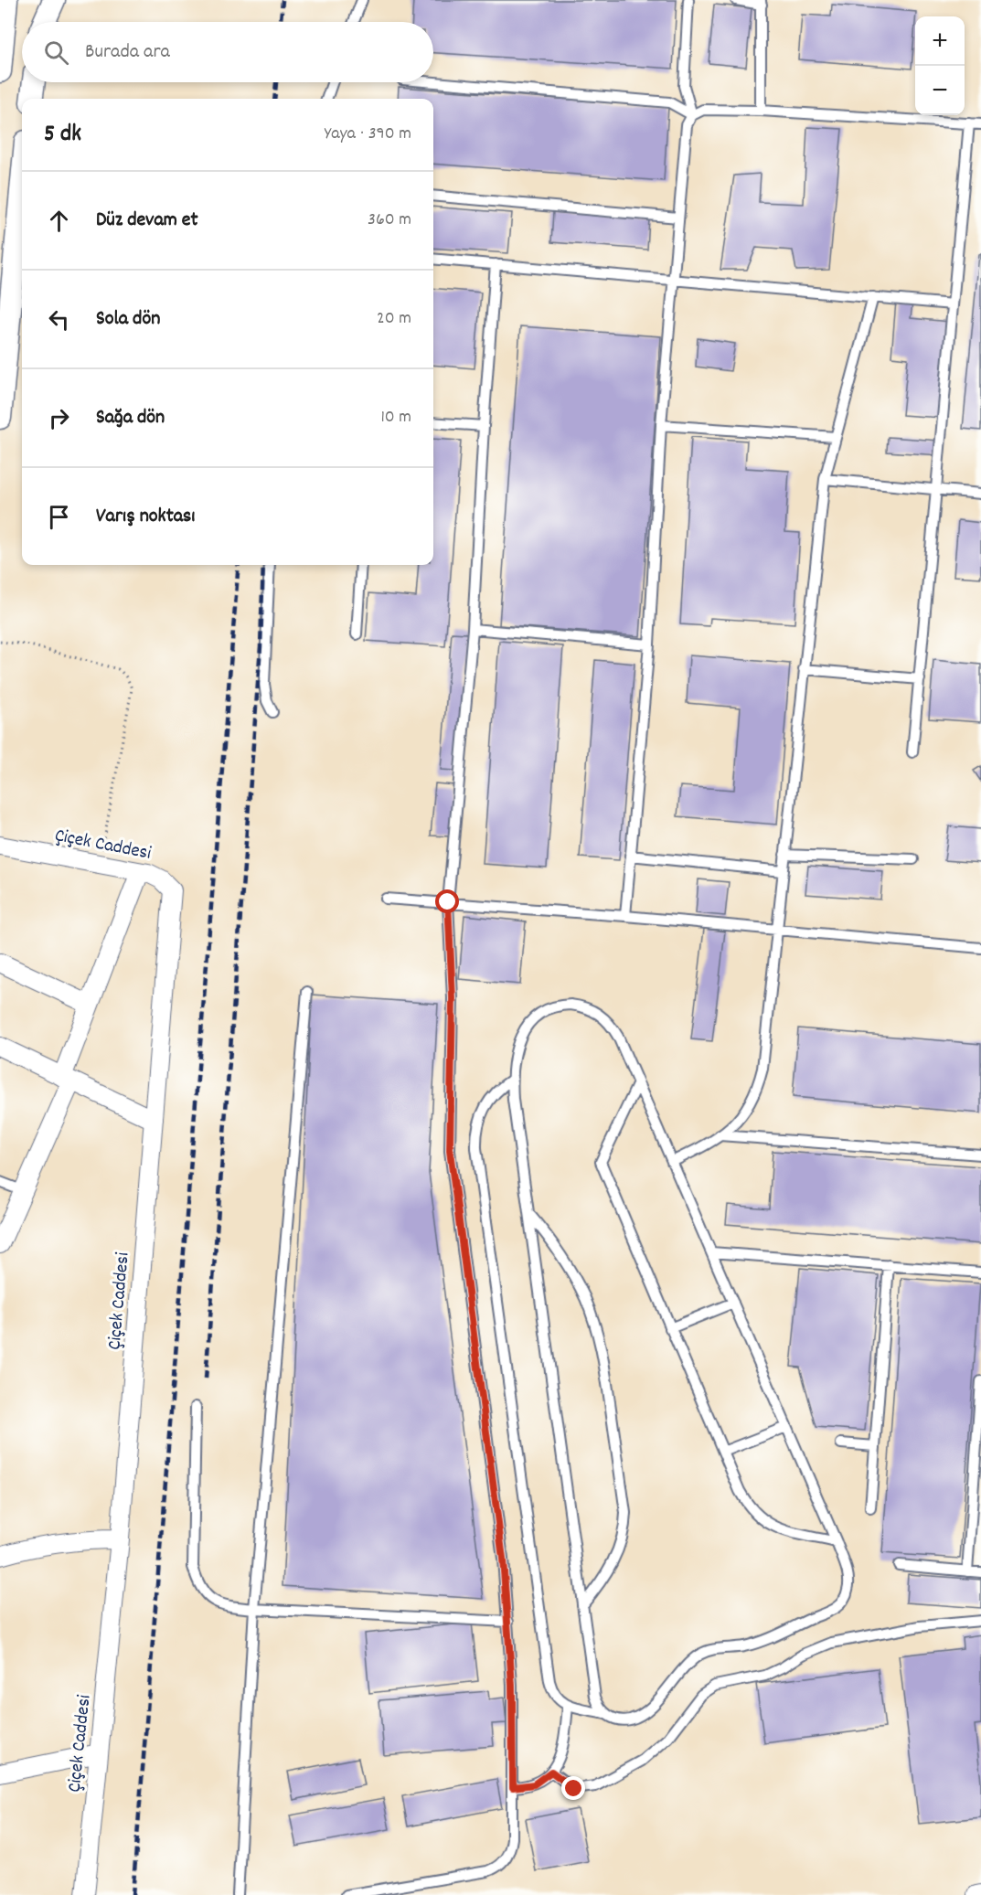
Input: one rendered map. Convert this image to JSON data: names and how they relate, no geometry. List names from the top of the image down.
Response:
{
  "streets": {
    "street": ["Çiçek Caddesi"]
  },
  "page": {
    "map_buttons": ["+", "−"],
    "search": "Burada ara",
    "heading": ["5 dk", "Yaya · 390 m"],
    "list": [
      ["Düz devam et", "360 m"],
      ["Sola dön", "20 m"],
      ["Sağa dön", "10 m"],
      "Varış noktası"
    ]
  }
}
